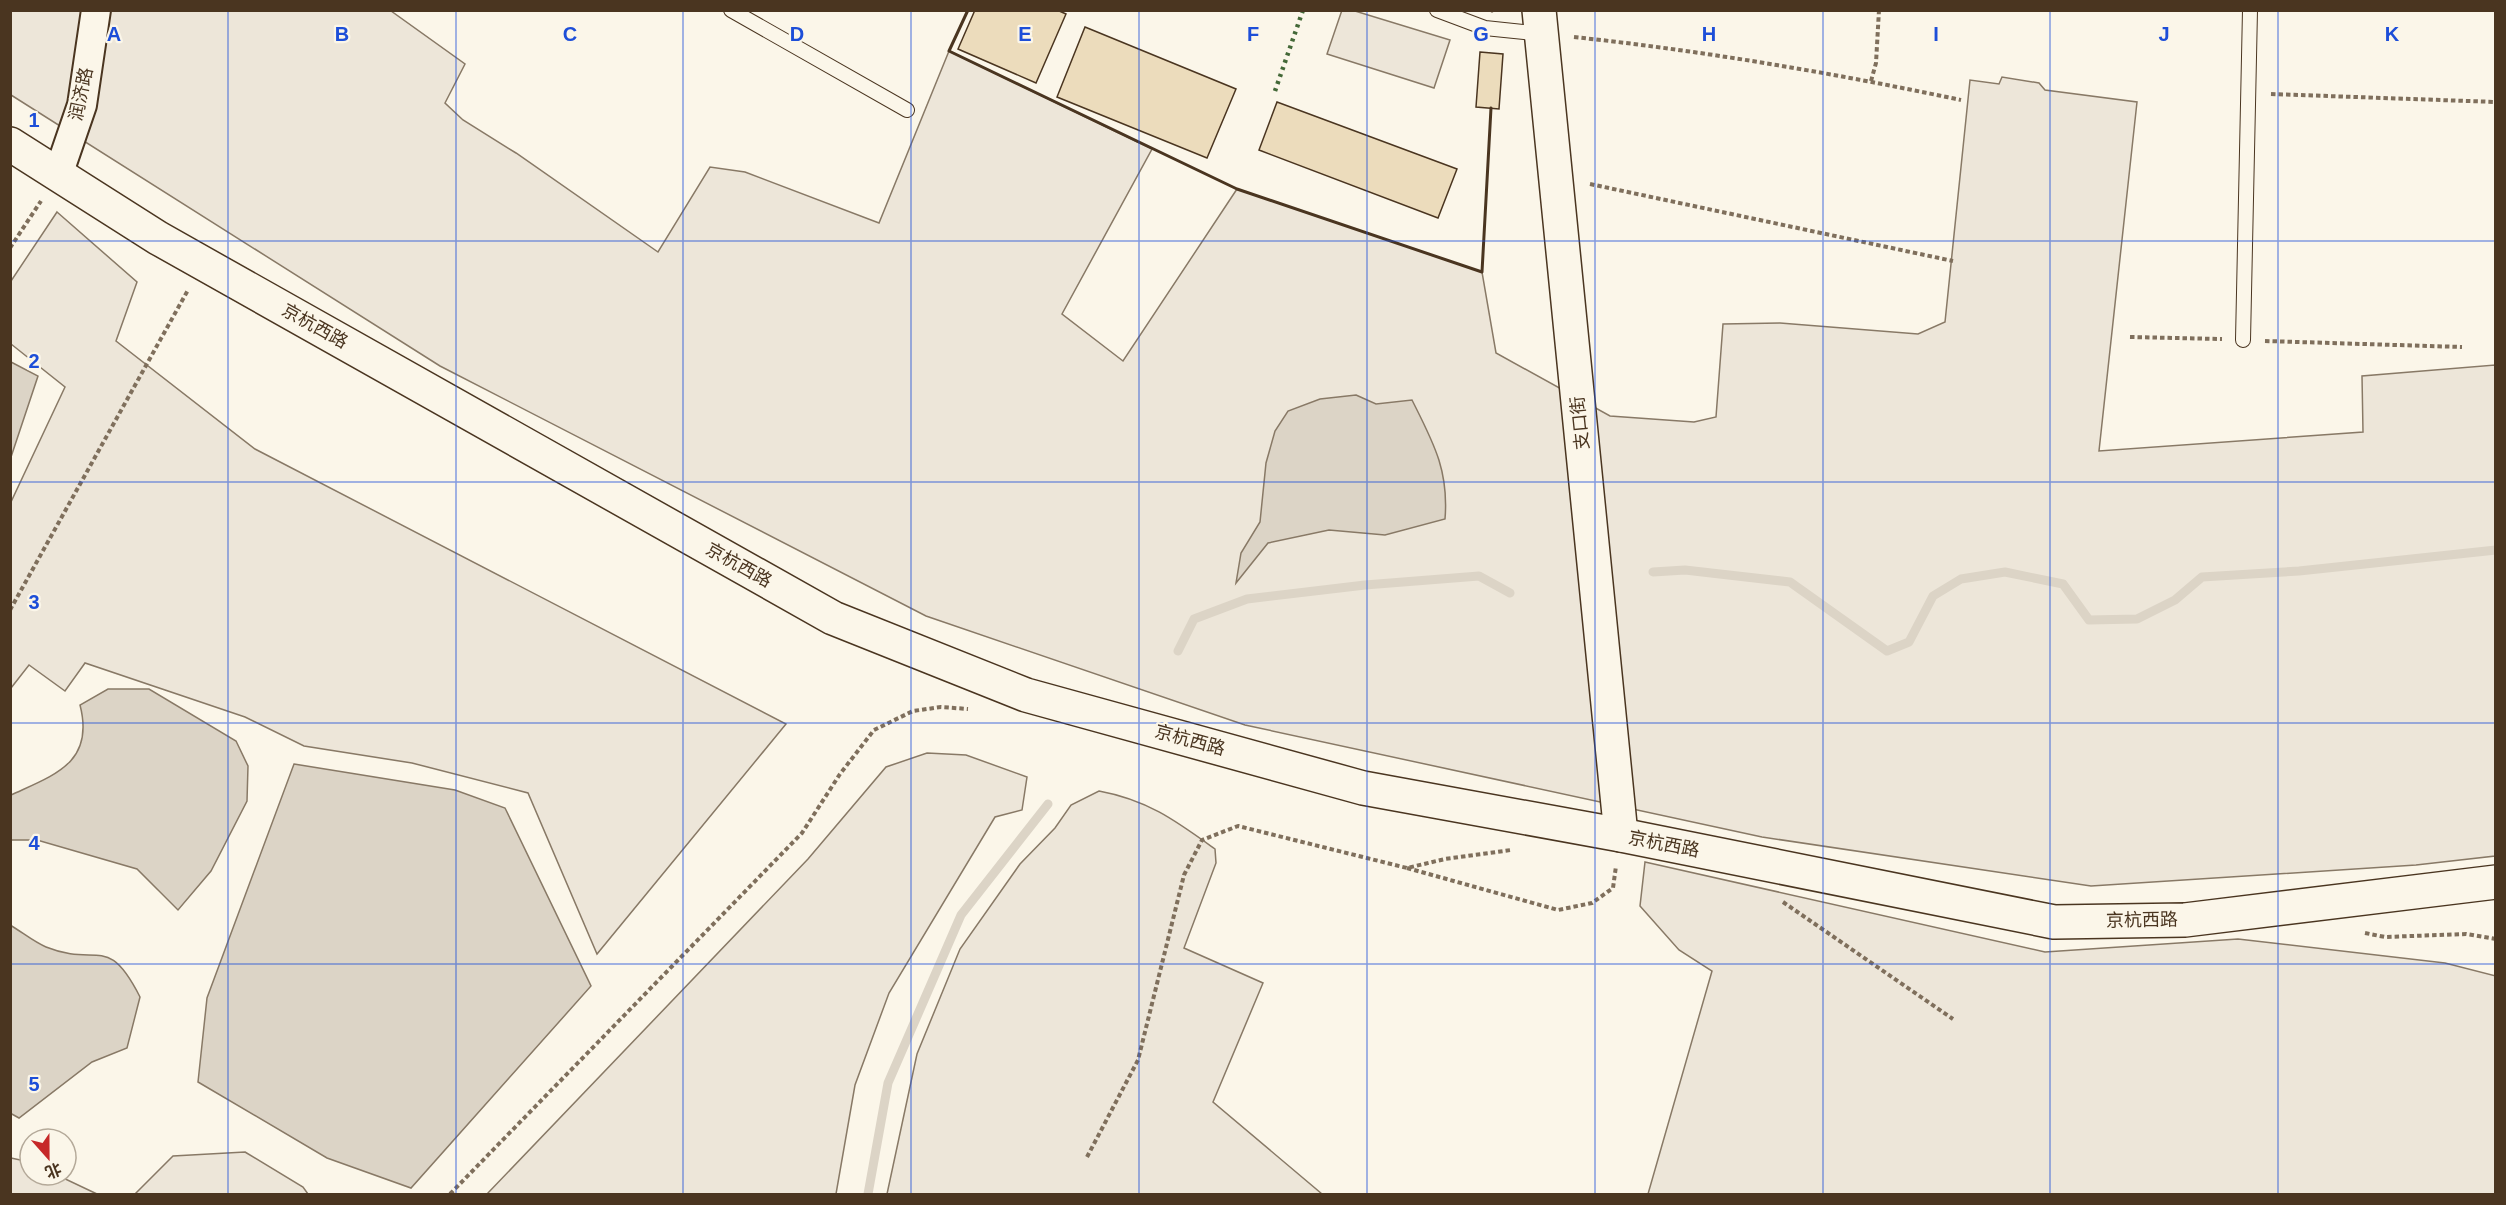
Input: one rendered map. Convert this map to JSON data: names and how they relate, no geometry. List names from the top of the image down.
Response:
{
  "streets": {
    "main road": ["京杭西路", "支口街"],
    "street": ["润济路"]
  },
  "crossings": [
    ["润济路", "京杭西路"],
    ["京杭西路", "支口街"]
  ],
  "north": "bottom",
  "grid": {
    "columns": [
      "A",
      "B",
      "C",
      "D",
      "E",
      "F",
      "G",
      "H",
      "I",
      "J",
      "K"
    ],
    "rows": [
      "1",
      "2",
      "3",
      "4",
      "5"
    ]
  }
}
